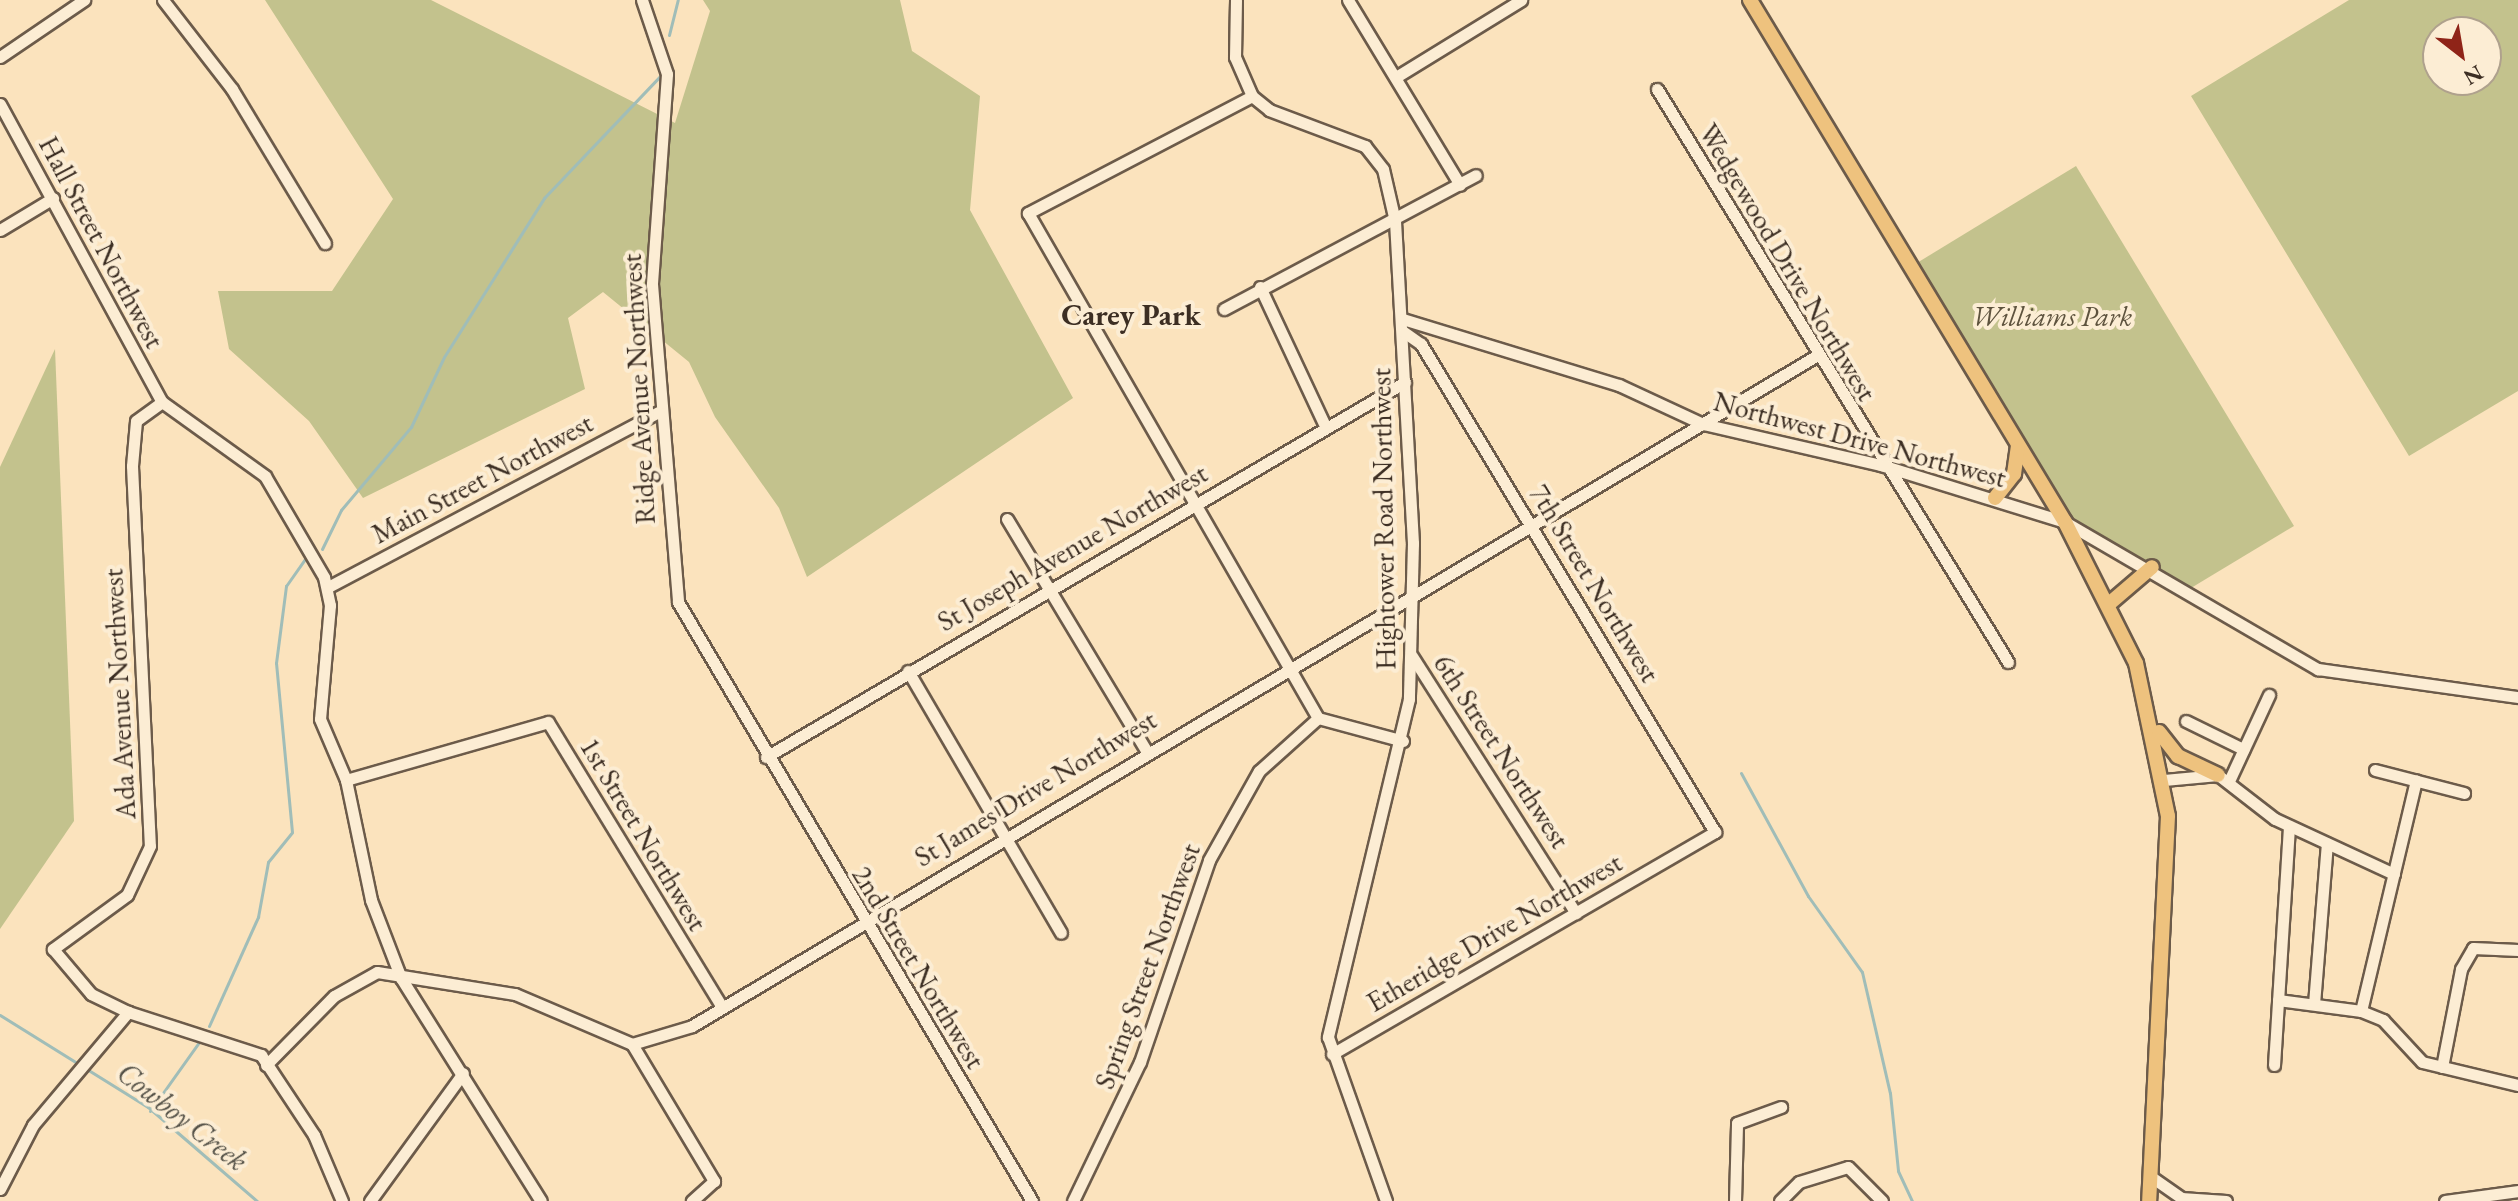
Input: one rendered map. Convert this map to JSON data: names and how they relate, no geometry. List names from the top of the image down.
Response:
{
  "streets": {
    "street": [
      "Hall Street Northwest",
      "Wedgewood Drive Northwest",
      "Ridge Avenue Northwest",
      "Northwest Drive Northwest",
      "Main Street Northwest",
      "Hightower Road Northwest",
      "St Joseph Avenue Northwest",
      "7th Street Northwest",
      "Ada Avenue Northwest",
      "6th Street Northwest",
      "St James Drive Northwest",
      "1st Street Northwest",
      "Etheridge Drive Northwest",
      "Spring Street Northwest",
      "2nd Street Northwest"
    ]
  },
  "crossings": [
    ["Hall Street Northwest", "Ada Avenue Northwest"],
    ["Wedgewood Drive Northwest", "Northwest Drive Northwest"],
    ["Wedgewood Drive Northwest", "St James Drive Northwest"],
    ["Ridge Avenue Northwest", "Main Street Northwest"],
    ["Ridge Avenue Northwest", "St Joseph Avenue Northwest"],
    ["Ridge Avenue Northwest", "2nd Street Northwest"],
    ["Northwest Drive Northwest", "Hightower Road Northwest"],
    ["Northwest Drive Northwest", "St James Drive Northwest"],
    ["Hightower Road Northwest", "St Joseph Avenue Northwest"],
    ["Hightower Road Northwest", "7th Street Northwest"],
    ["Hightower Road Northwest", "6th Street Northwest"],
    ["Hightower Road Northwest", "St James Drive Northwest"],
    ["Hightower Road Northwest", "Etheridge Drive Northwest"],
    ["St Joseph Avenue Northwest", "2nd Street Northwest"],
    ["7th Street Northwest", "St James Drive Northwest"],
    ["7th Street Northwest", "Etheridge Drive Northwest"],
    ["6th Street Northwest", "Etheridge Drive Northwest"],
    ["St James Drive Northwest", "1st Street Northwest"],
    ["St James Drive Northwest", "2nd Street Northwest"]
  ],
  "districts": ["Carey Park"],
  "water": ["Cowboy Creek"],
  "parks": ["Williams Park"],
  "north": "bottom right"
}
